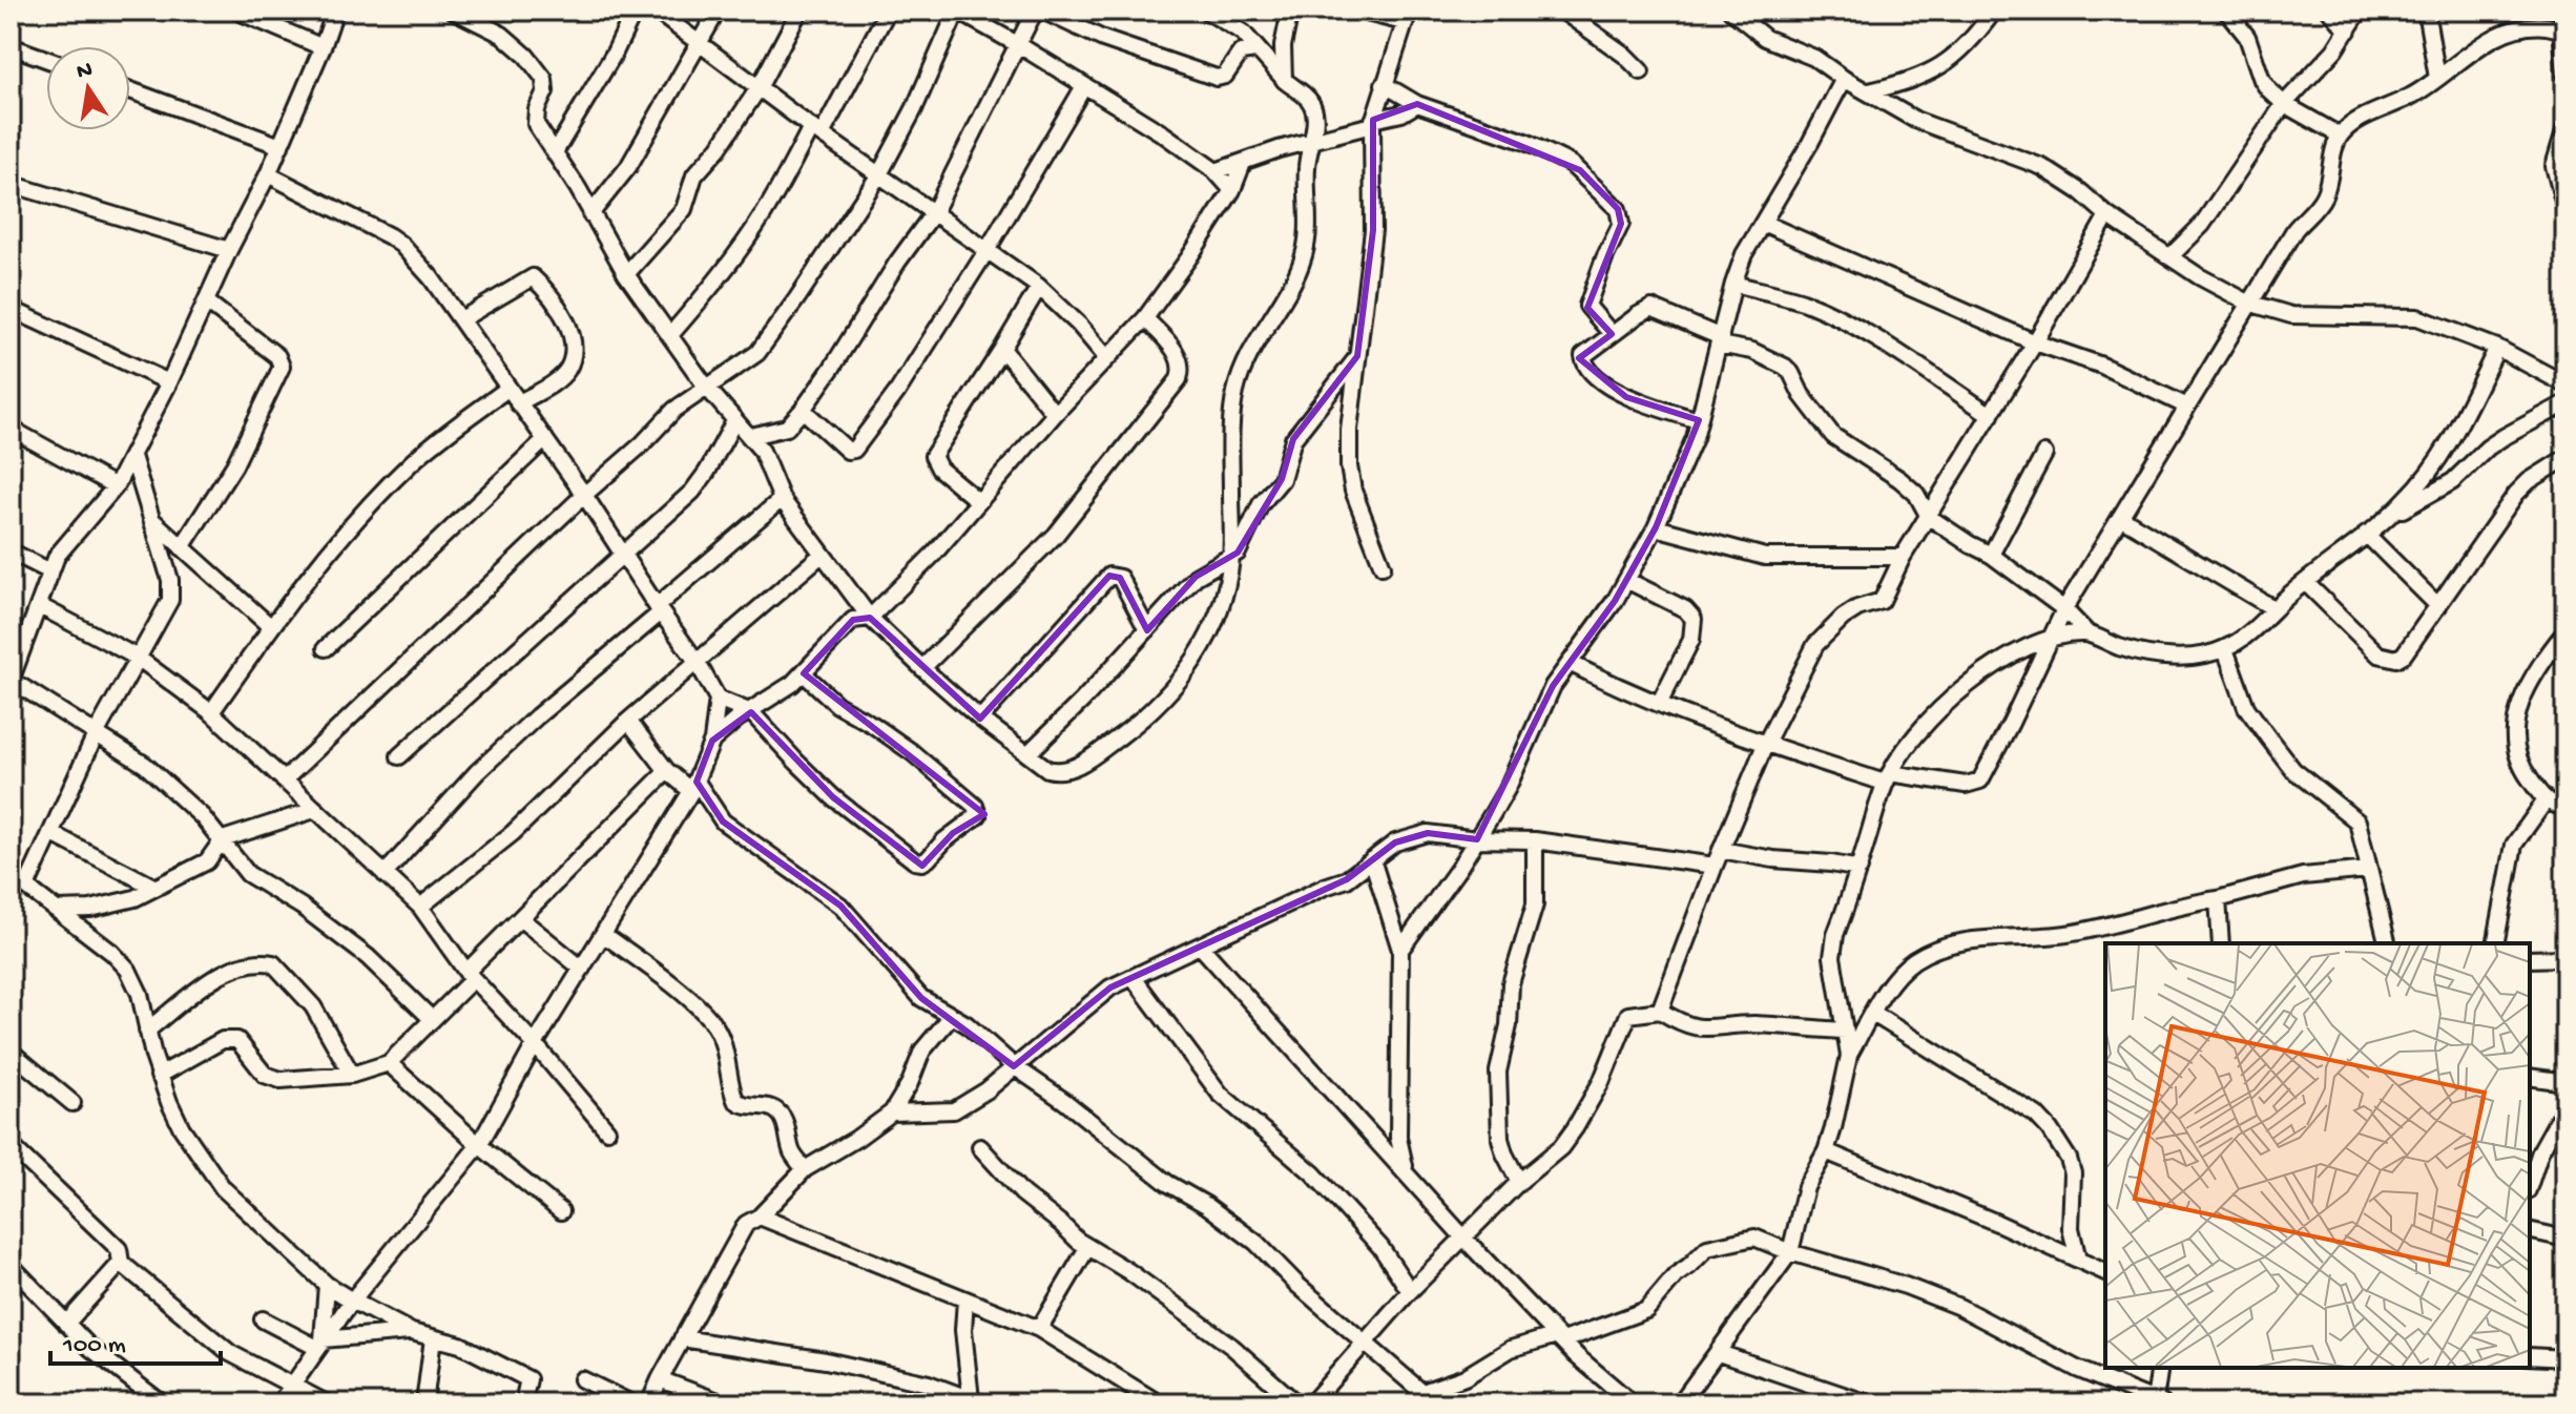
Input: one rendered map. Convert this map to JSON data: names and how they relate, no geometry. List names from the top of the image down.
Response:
{
  "scale_bar": "100 m",
  "north": "top"
}
